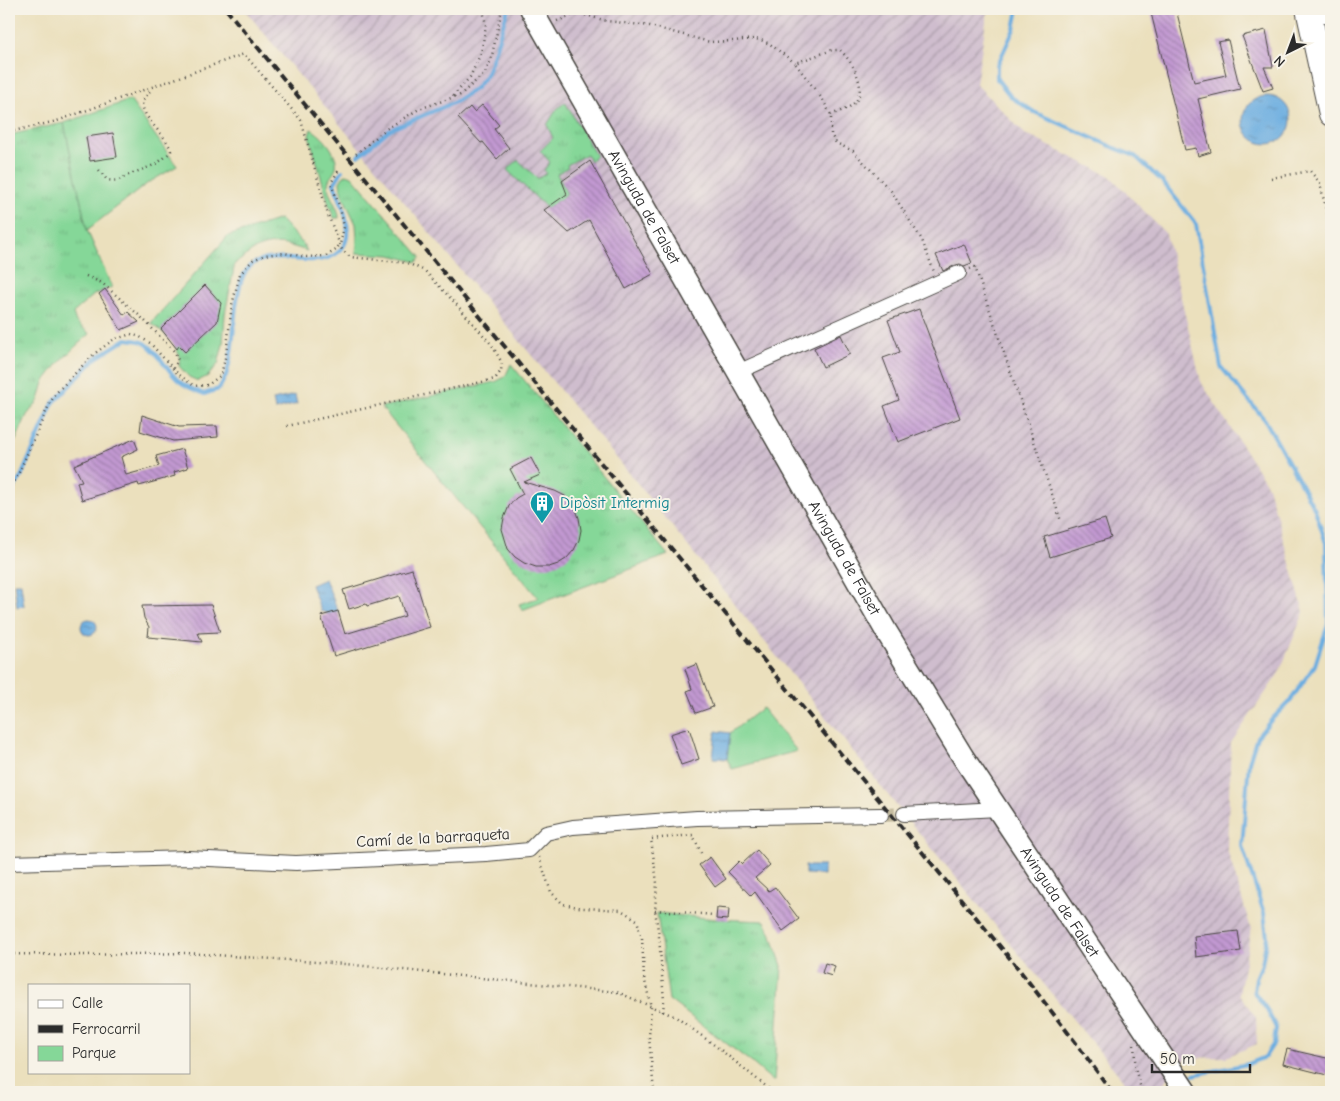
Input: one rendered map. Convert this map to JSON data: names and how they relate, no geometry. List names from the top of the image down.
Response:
{
  "streets": {
    "main road": ["Avinguda de Falset"],
    "street": ["Camí de la barraqueta"]
  },
  "places": {
    "building": ["Dipòsit Intermig"]
  },
  "legend": ["Calle", "Ferrocarril", "Parque"],
  "scale_bar": "50 m",
  "north": "bottom left"
}
